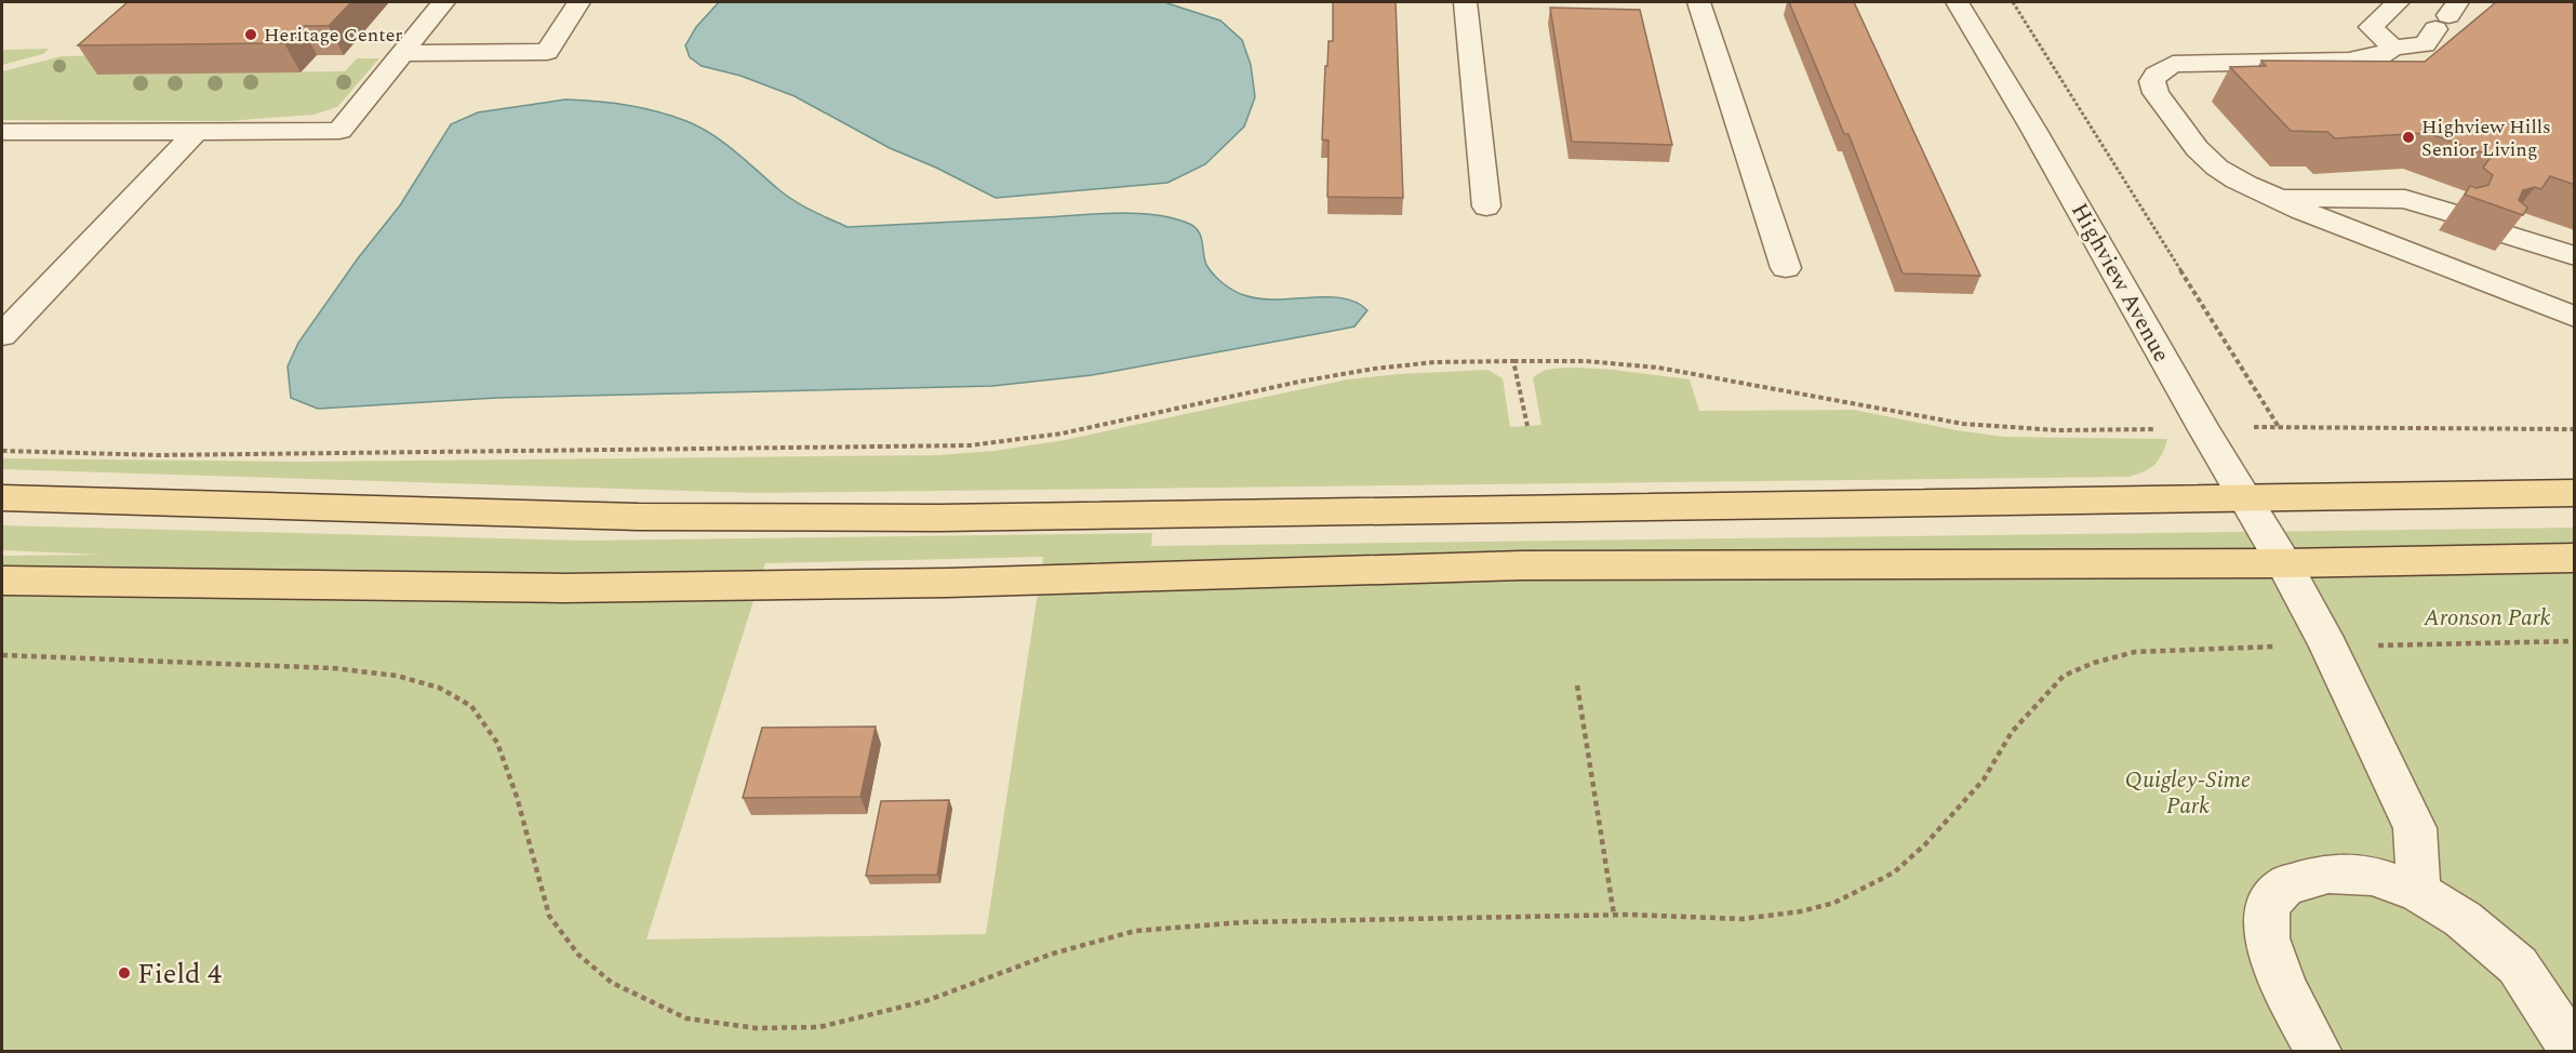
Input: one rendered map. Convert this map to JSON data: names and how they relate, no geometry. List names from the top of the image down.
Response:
{
  "streets": {
    "street": ["Highview Avenue"]
  },
  "parks": ["Aronson Park", "Quigley-Sime Park"],
  "places": ["Heritage Center", "Highview Hills Senior Living", "Field 4"]
}
